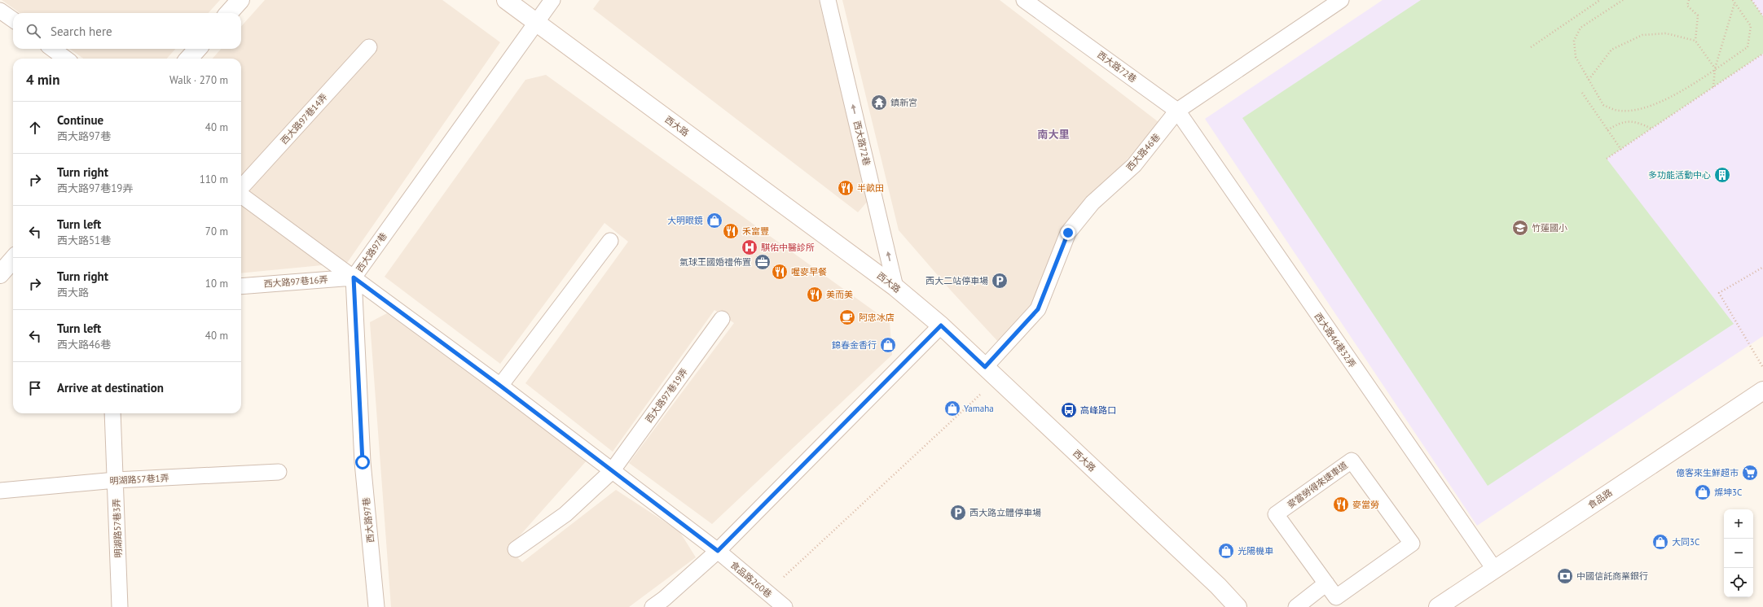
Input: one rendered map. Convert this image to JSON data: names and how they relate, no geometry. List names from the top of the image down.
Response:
{
  "streets": {
    "street": ["西大路", "食品路"],
    "lane": [
      "西大路72巷",
      "西大路97巷14弄",
      "西大路46巷",
      "西大路97巷",
      "西大路97巷16弄",
      "西大路46巷32弄",
      "西大路97巷19弄",
      "明湖路57巷1弄",
      "麥當勞得來速車道",
      "明湖路57巷3弄",
      "食品路260巷"
    ]
  },
  "crossings": [
    ["西大路72巷", "西大路"],
    ["西大路72巷", "西大路46巷"],
    ["西大路72巷", "西大路46巷32弄"],
    ["西大路97巷14弄", "西大路97巷"],
    ["西大路97巷14弄", "西大路97巷16弄"],
    ["西大路", "西大路46巷"],
    ["西大路", "西大路97巷"],
    ["西大路46巷", "西大路46巷32弄"],
    ["西大路97巷", "西大路97巷16弄"],
    ["西大路46巷32弄", "食品路"],
    ["明湖路57巷1弄", "明湖路57巷3弄"]
  ],
  "one_way": ["西大路72巷"],
  "districts": ["南大里"],
  "places": {
    "temple": ["鎮新宮"],
    "building": ["多功能活動中心"],
    "restaurant": [
      "半畝田",
      "禾富豐",
      "喔麥早餐",
      "美而美",
      "麥當勞"
    ],
    "shop": [
      "大明眼鏡",
      "錦春金香行",
      "Yamaha",
      "燦坤3C",
      "大同3C",
      "光陽機車"
    ],
    "school or university": ["竹蓮國小"],
    "hospital": ["騏佑中醫診所"],
    "office": ["氣球王國婚禮佈置"],
    "parking": ["西大二站停車場", "西大路立體停車場"],
    "cafe": ["阿忠冰店"],
    "bus stop": ["高峰路口"],
    "supermarket": ["億客來生鮮超市"],
    "bank": ["中國信託商業銀行"]
  },
  "page": {
    "search": "Search here",
    "heading": ["4 min", "Walk · 270 m"],
    "list": [
      ["Continue", "西大路97巷", "40 m"],
      ["Turn right", "西大路97巷19弄", "110 m"],
      ["Turn left", "西大路51巷", "70 m"],
      ["Turn right", "西大路", "10 m"],
      ["Turn left", "西大路46巷", "40 m"],
      "Arrive at destination"
    ],
    "map_buttons": ["+", "−"]
  }
}
